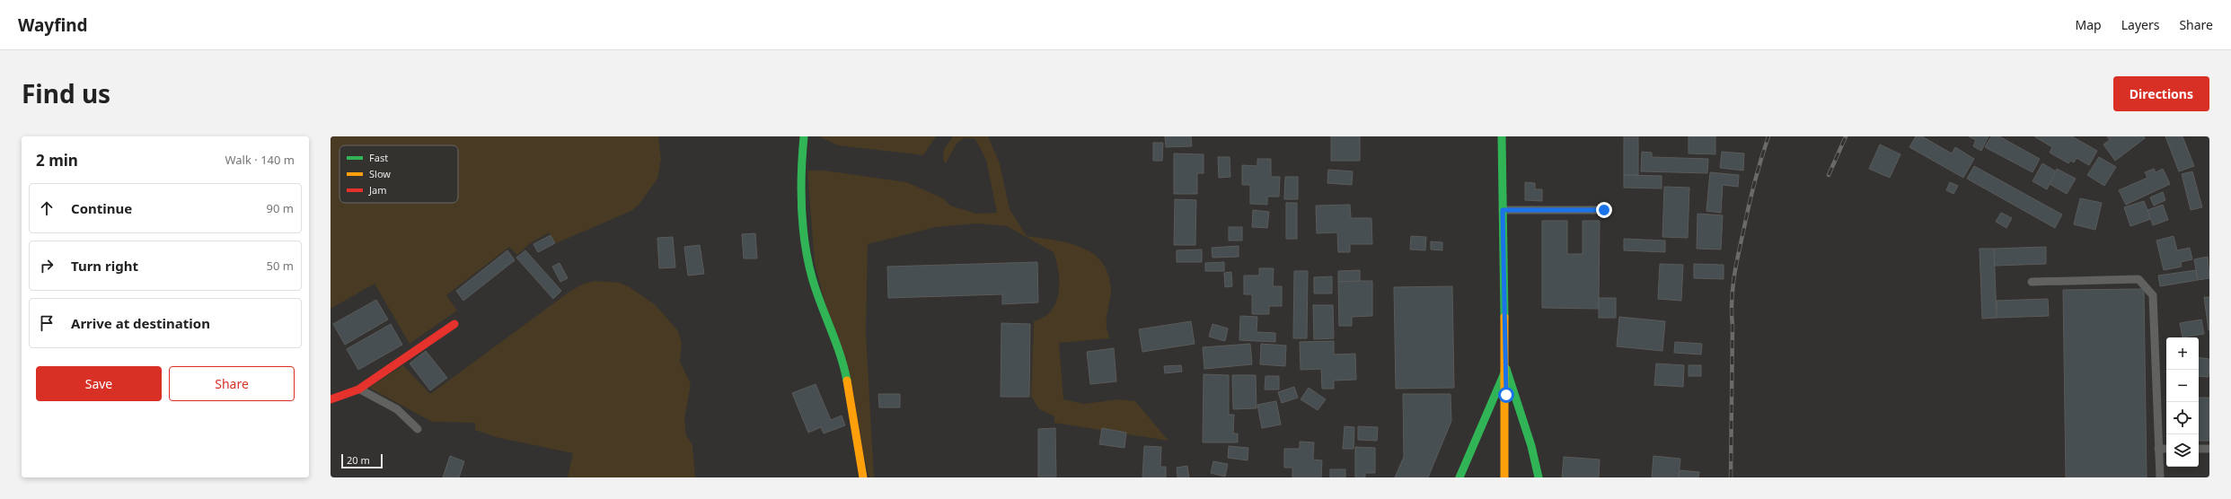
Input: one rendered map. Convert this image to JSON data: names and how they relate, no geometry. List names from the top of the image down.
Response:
{
  "legend": ["Fast", "Slow", "Jam"],
  "scale_bar": "20 m",
  "page": {
    "header": "Wayfind",
    "nav": ["Map", "Layers", "Share"],
    "title": "Find us",
    "buttons": [
      "Directions",
      ["Save", "Share"]
    ],
    "heading": ["2 min", "Walk · 140 m"],
    "list": [
      ["Continue", "90 m"],
      ["Turn right", "50 m"],
      "Arrive at destination"
    ],
    "map_buttons": ["+", "−"],
    "scale": "20 m"
  }
}
